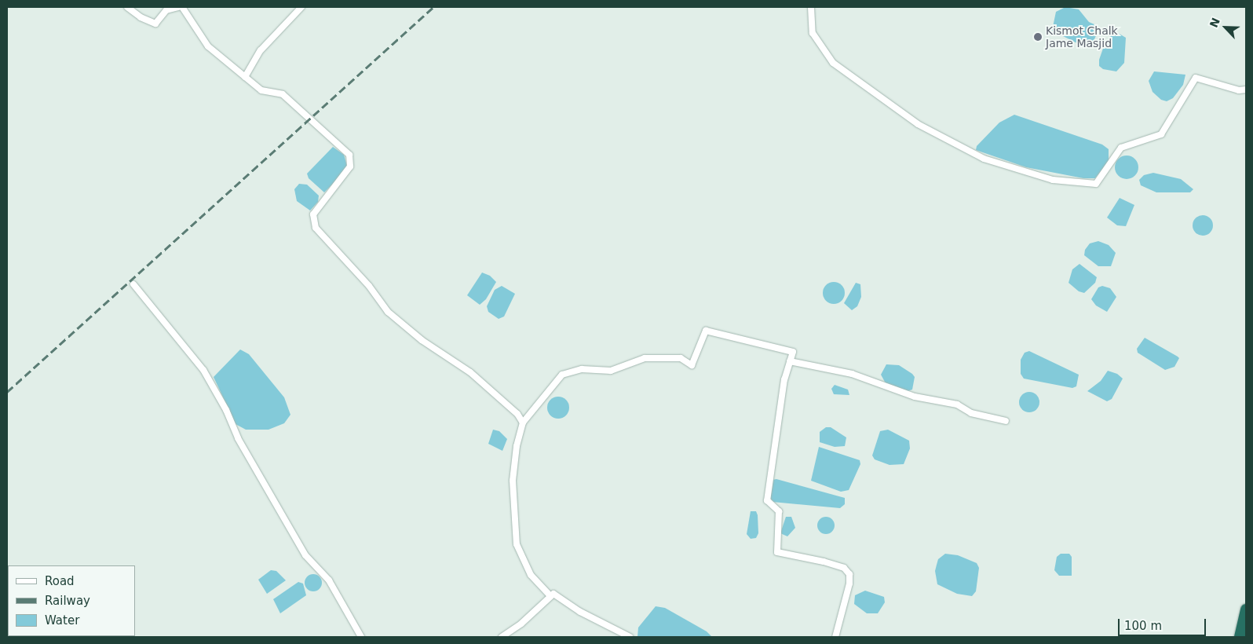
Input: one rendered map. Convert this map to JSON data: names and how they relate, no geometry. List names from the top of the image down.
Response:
{
  "places": ["Kismot Chalk Jame Masjid"],
  "legend": ["Road", "Railway", "Water"],
  "scale_bar": "100 m",
  "north": "top left"
}
